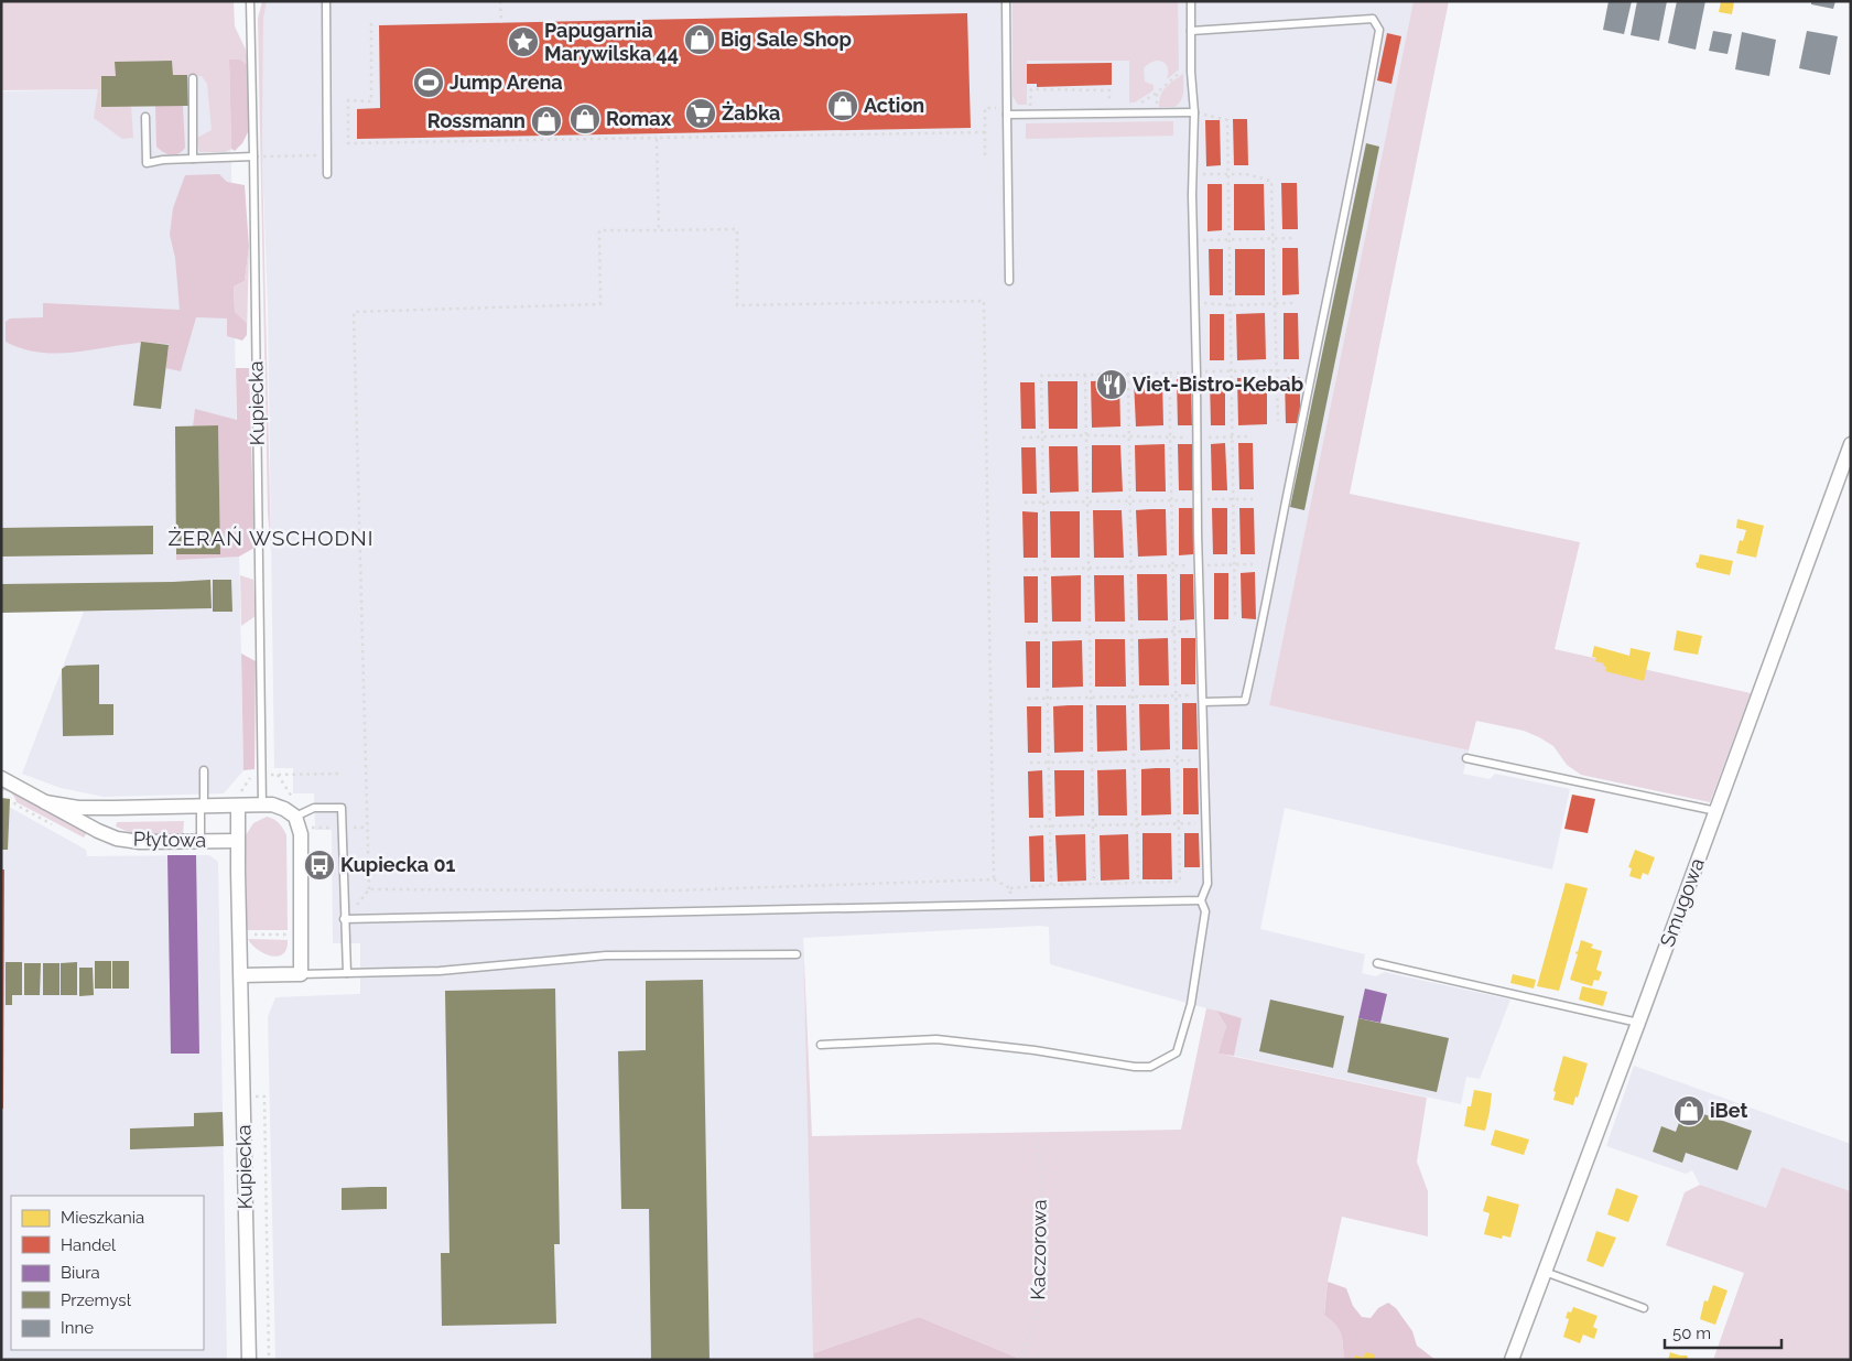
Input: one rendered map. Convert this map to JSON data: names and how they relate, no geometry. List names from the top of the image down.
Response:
{
  "streets": {
    "street": ["Kupiecka", "Płytowa", "Smugowa"],
    "path": ["Kaczorowa"]
  },
  "crossings": [
    ["Kupiecka", "Płytowa"]
  ],
  "districts": ["ŻERAŃ WSCHODNI"],
  "places": {
    "shop": [
      "Big Sale Shop",
      "Action",
      "Romax",
      "Rossmann",
      "iBet"
    ],
    "place": ["Papugarnia Marywilska 44"],
    "sports": ["Jump Arena"],
    "supermarket": ["Żabka"],
    "restaurant": ["Viet-Bistro-Kebab"],
    "bus stop": ["Kupiecka 01"]
  },
  "legend": [
    "Mieszkania",
    "Handel",
    "Biura",
    "Przemysł",
    "Inne"
  ],
  "scale_bar": "50 m"
}
